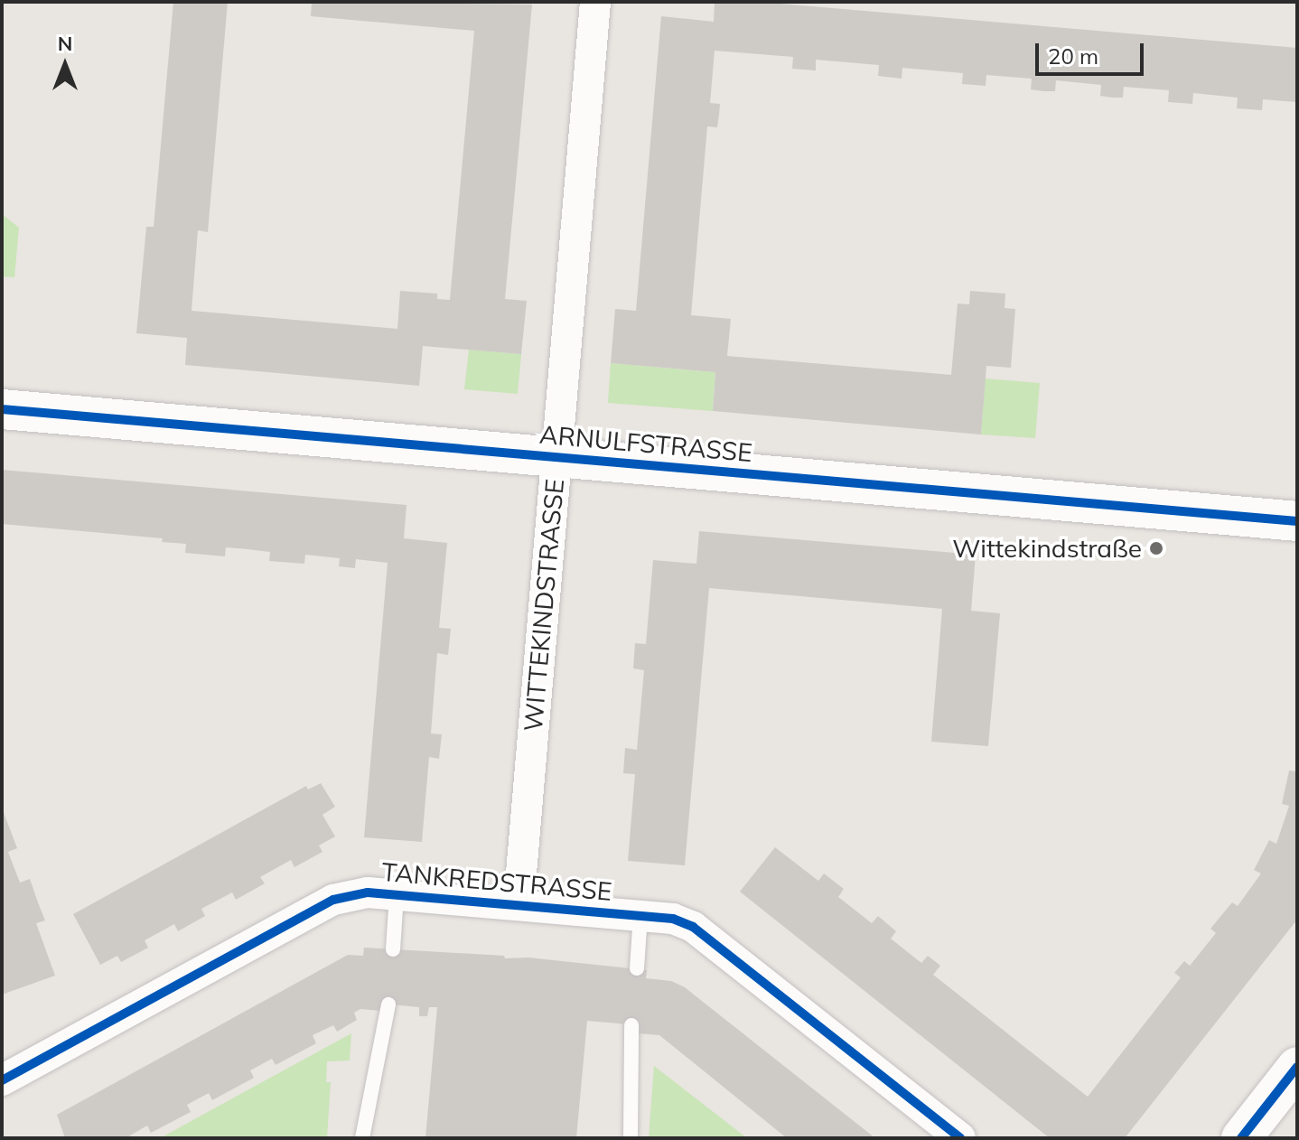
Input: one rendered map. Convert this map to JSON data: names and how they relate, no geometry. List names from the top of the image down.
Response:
{
  "streets": {
    "main road": ["ARNULFSTRASSE"],
    "street": ["WITTEKINDSTRASSE", "TANKREDSTRASSE"]
  },
  "crossings": [
    ["ARNULFSTRASSE", "WITTEKINDSTRASSE"],
    ["WITTEKINDSTRASSE", "TANKREDSTRASSE"]
  ],
  "places": ["Wittekindstraße"],
  "scale_bar": "20 m",
  "north": "top"
}
